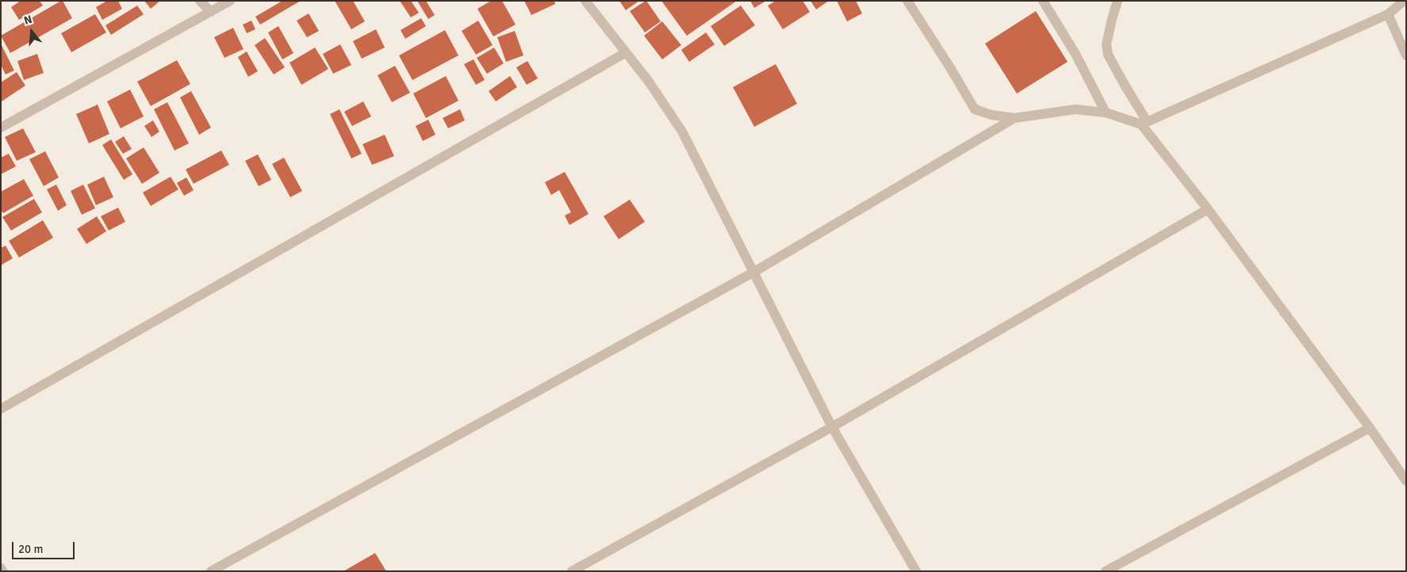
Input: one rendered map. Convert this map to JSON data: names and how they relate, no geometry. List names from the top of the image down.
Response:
{
  "scale_bar": "20 m",
  "north": "top"
}
